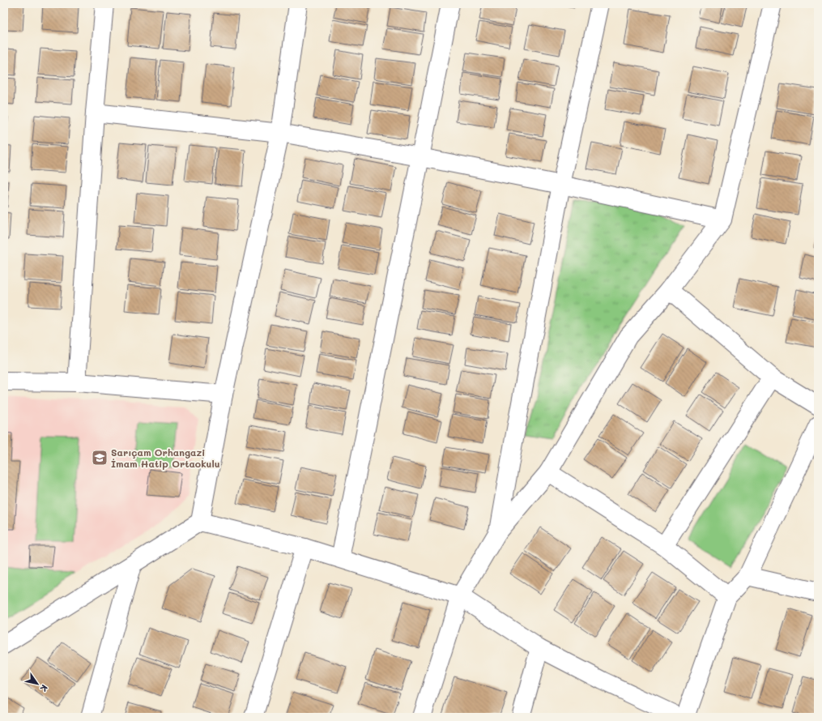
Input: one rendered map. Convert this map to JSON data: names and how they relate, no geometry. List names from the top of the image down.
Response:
{
  "places": {
    "school or university": ["Sarıçam Orhangazi İmam Hatip Ortaokulu"]
  },
  "north": "bottom right"
}
